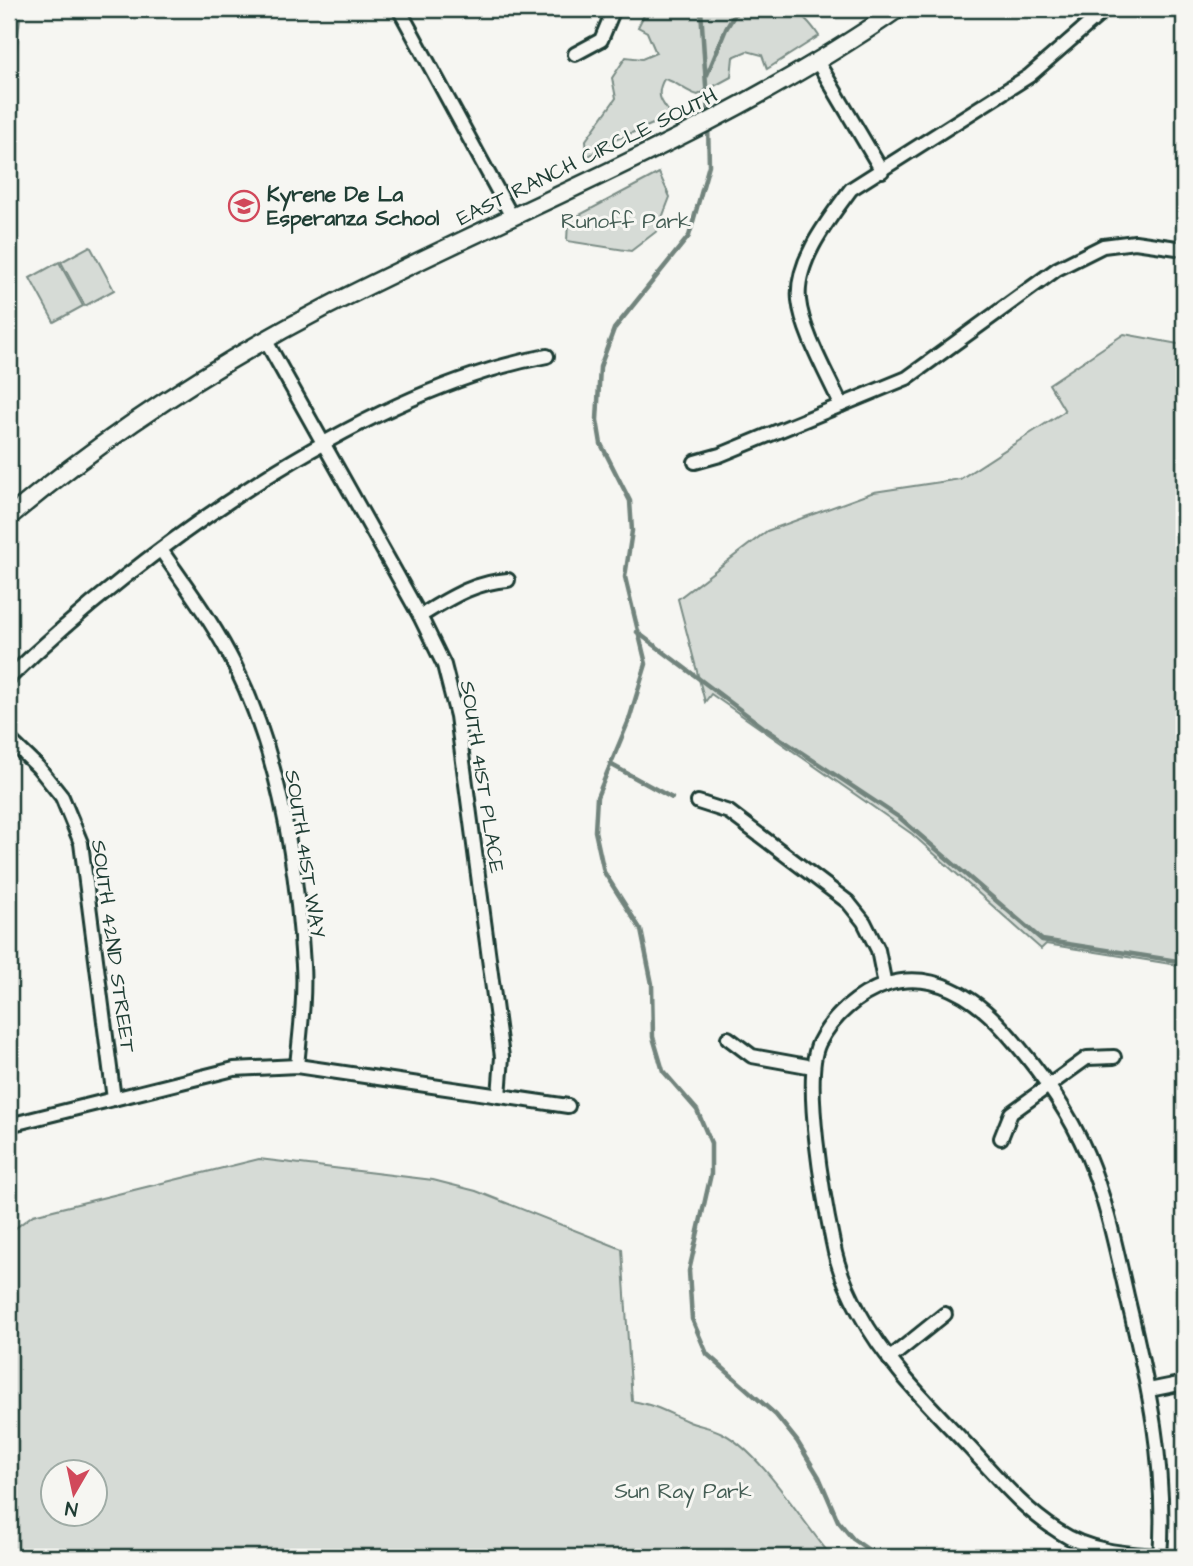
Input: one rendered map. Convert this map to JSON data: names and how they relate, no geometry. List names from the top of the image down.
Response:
{
  "streets": {
    "street": [
      "EAST RANCH CIRCLE SOUTH",
      "SOUTH 41ST PLACE",
      "SOUTH 41ST WAY",
      "SOUTH 42ND STREET"
    ]
  },
  "crossings": [
    ["EAST RANCH CIRCLE SOUTH", "SOUTH 41ST PLACE"]
  ],
  "parks": ["Runoff Park", "Sun Ray Park"],
  "places": {
    "school or university": ["Kyrene De La Esperanza School"]
  },
  "north": "bottom"
}
